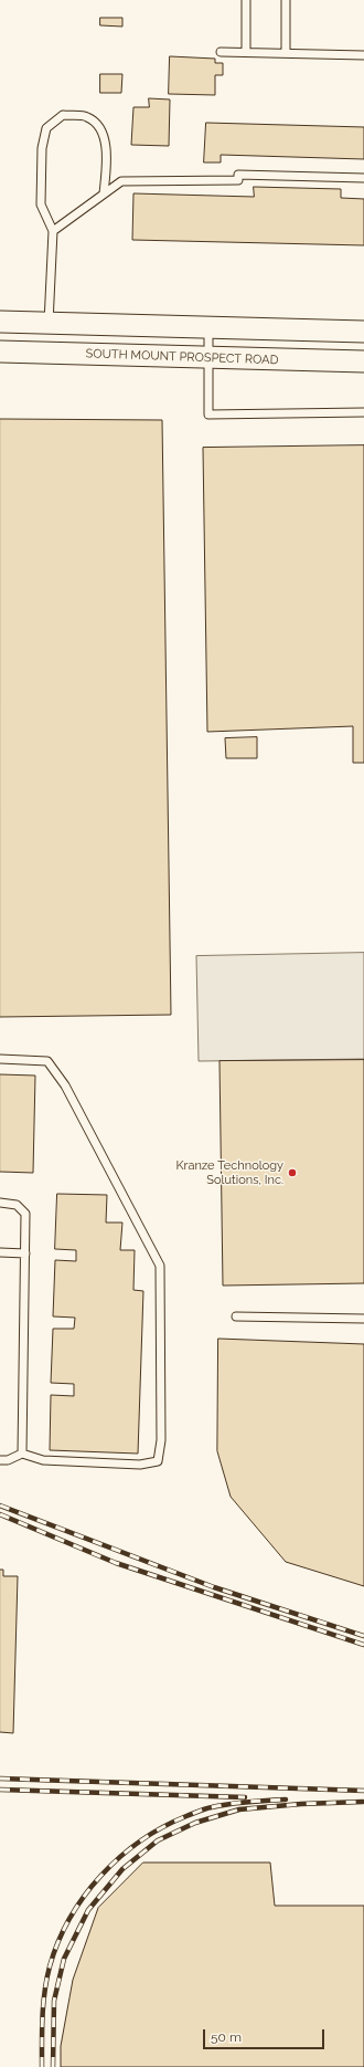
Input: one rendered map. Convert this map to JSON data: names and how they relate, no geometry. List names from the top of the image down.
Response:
{
  "streets": {
    "main road": ["SOUTH MOUNT PROSPECT ROAD"]
  },
  "places": ["Kranze Technology Solutions, Inc."],
  "scale_bar": "50 m"
}
